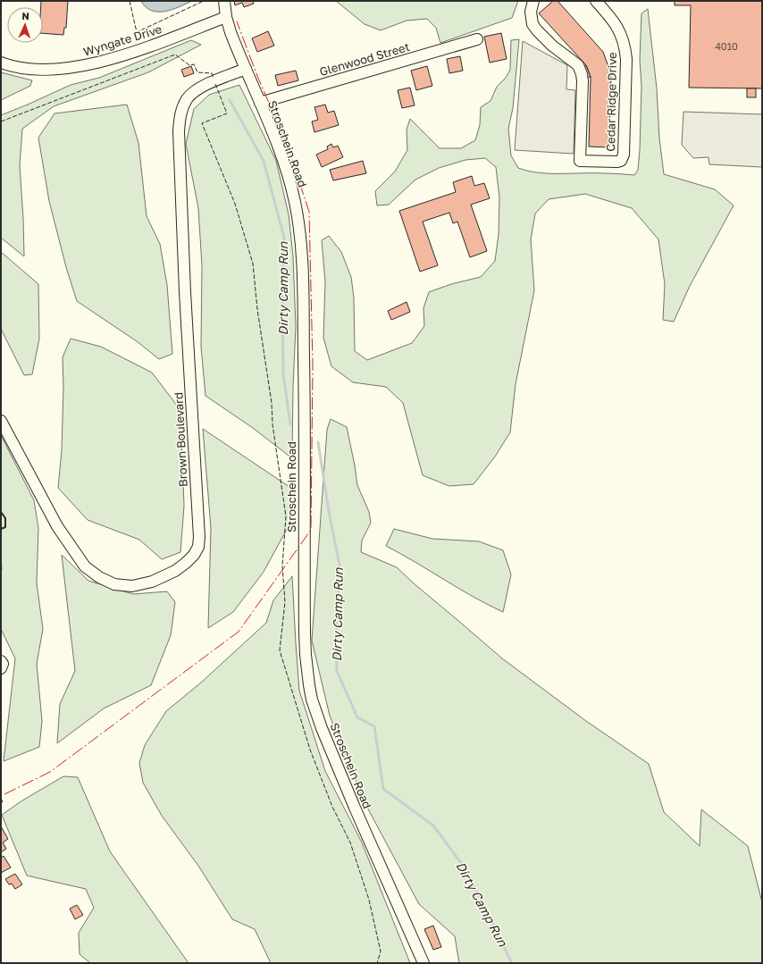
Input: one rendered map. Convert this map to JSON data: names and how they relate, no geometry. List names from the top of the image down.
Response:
{
  "streets": {
    "street": [
      "Wyngate Drive",
      "Glenwood Street",
      "Cedar Ridge Drive",
      "Stroschein Road",
      "Brown Boulevard"
    ]
  },
  "crossings": [
    ["Wyngate Drive", "Stroschein Road"],
    ["Glenwood Street", "Stroschein Road"],
    ["Stroschein Road", "Brown Boulevard"]
  ],
  "water": ["Dirty Camp Run"],
  "house_numbers": ["4010"],
  "north": "top"
}
